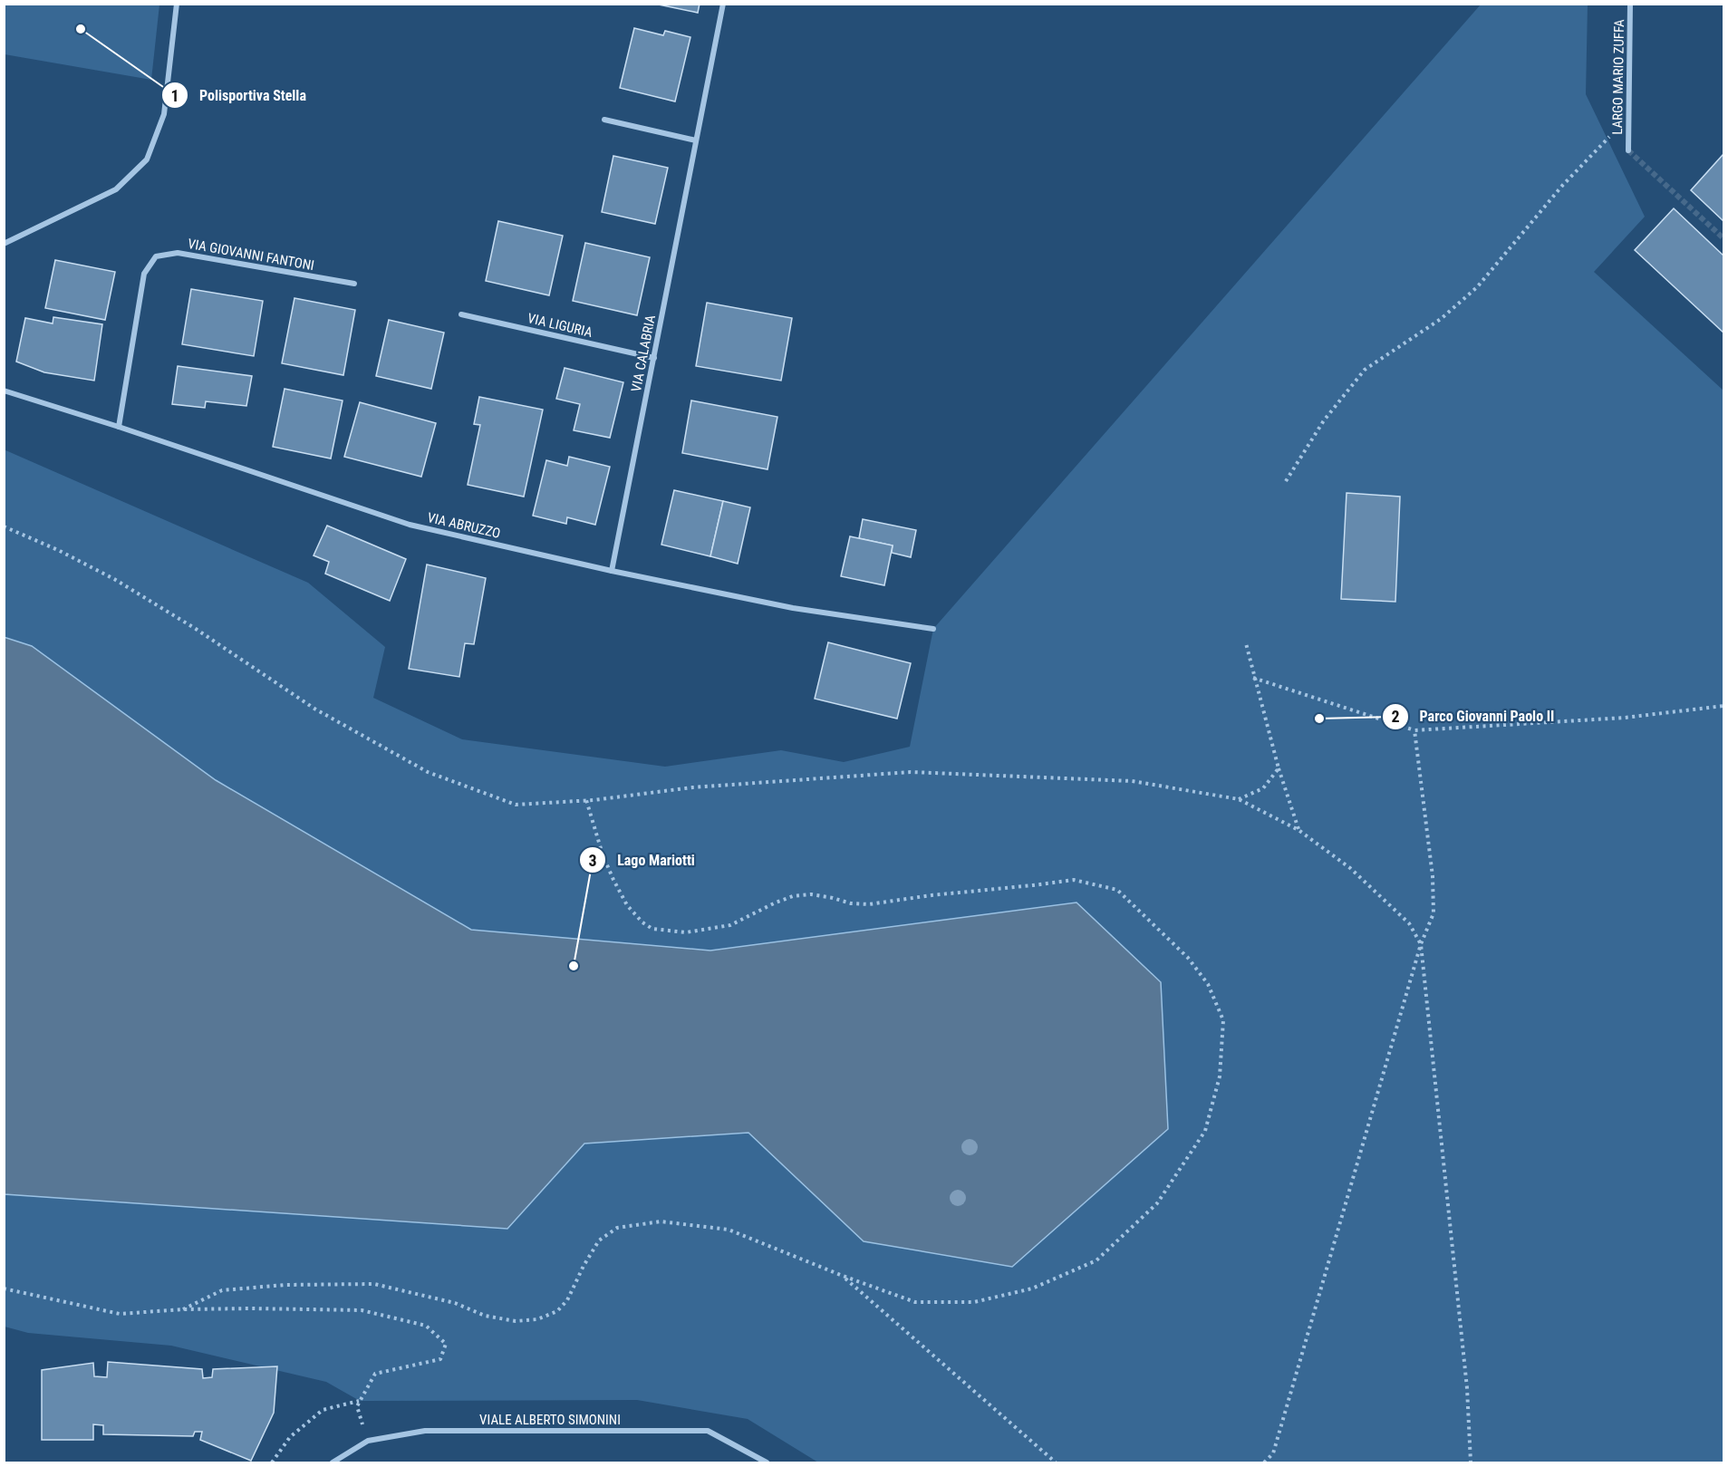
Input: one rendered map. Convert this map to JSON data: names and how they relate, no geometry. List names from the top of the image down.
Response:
{
  "streets": {
    "street": [
      "LARGO MARIO ZUFFA",
      "VIA GIOVANNI FANTONI",
      "VIA LIGURIA",
      "VIA CALABRIA",
      "VIA ABRUZZO",
      "VIALE ALBERTO SIMONINI"
    ]
  },
  "crossings": [
    ["VIA GIOVANNI FANTONI", "VIA ABRUZZO"],
    ["VIA LIGURIA", "VIA CALABRIA"],
    ["VIA CALABRIA", "VIA ABRUZZO"]
  ],
  "places": ["Polisportiva Stella", "Parco Giovanni Paolo II", "Lago Mariotti"]
}
